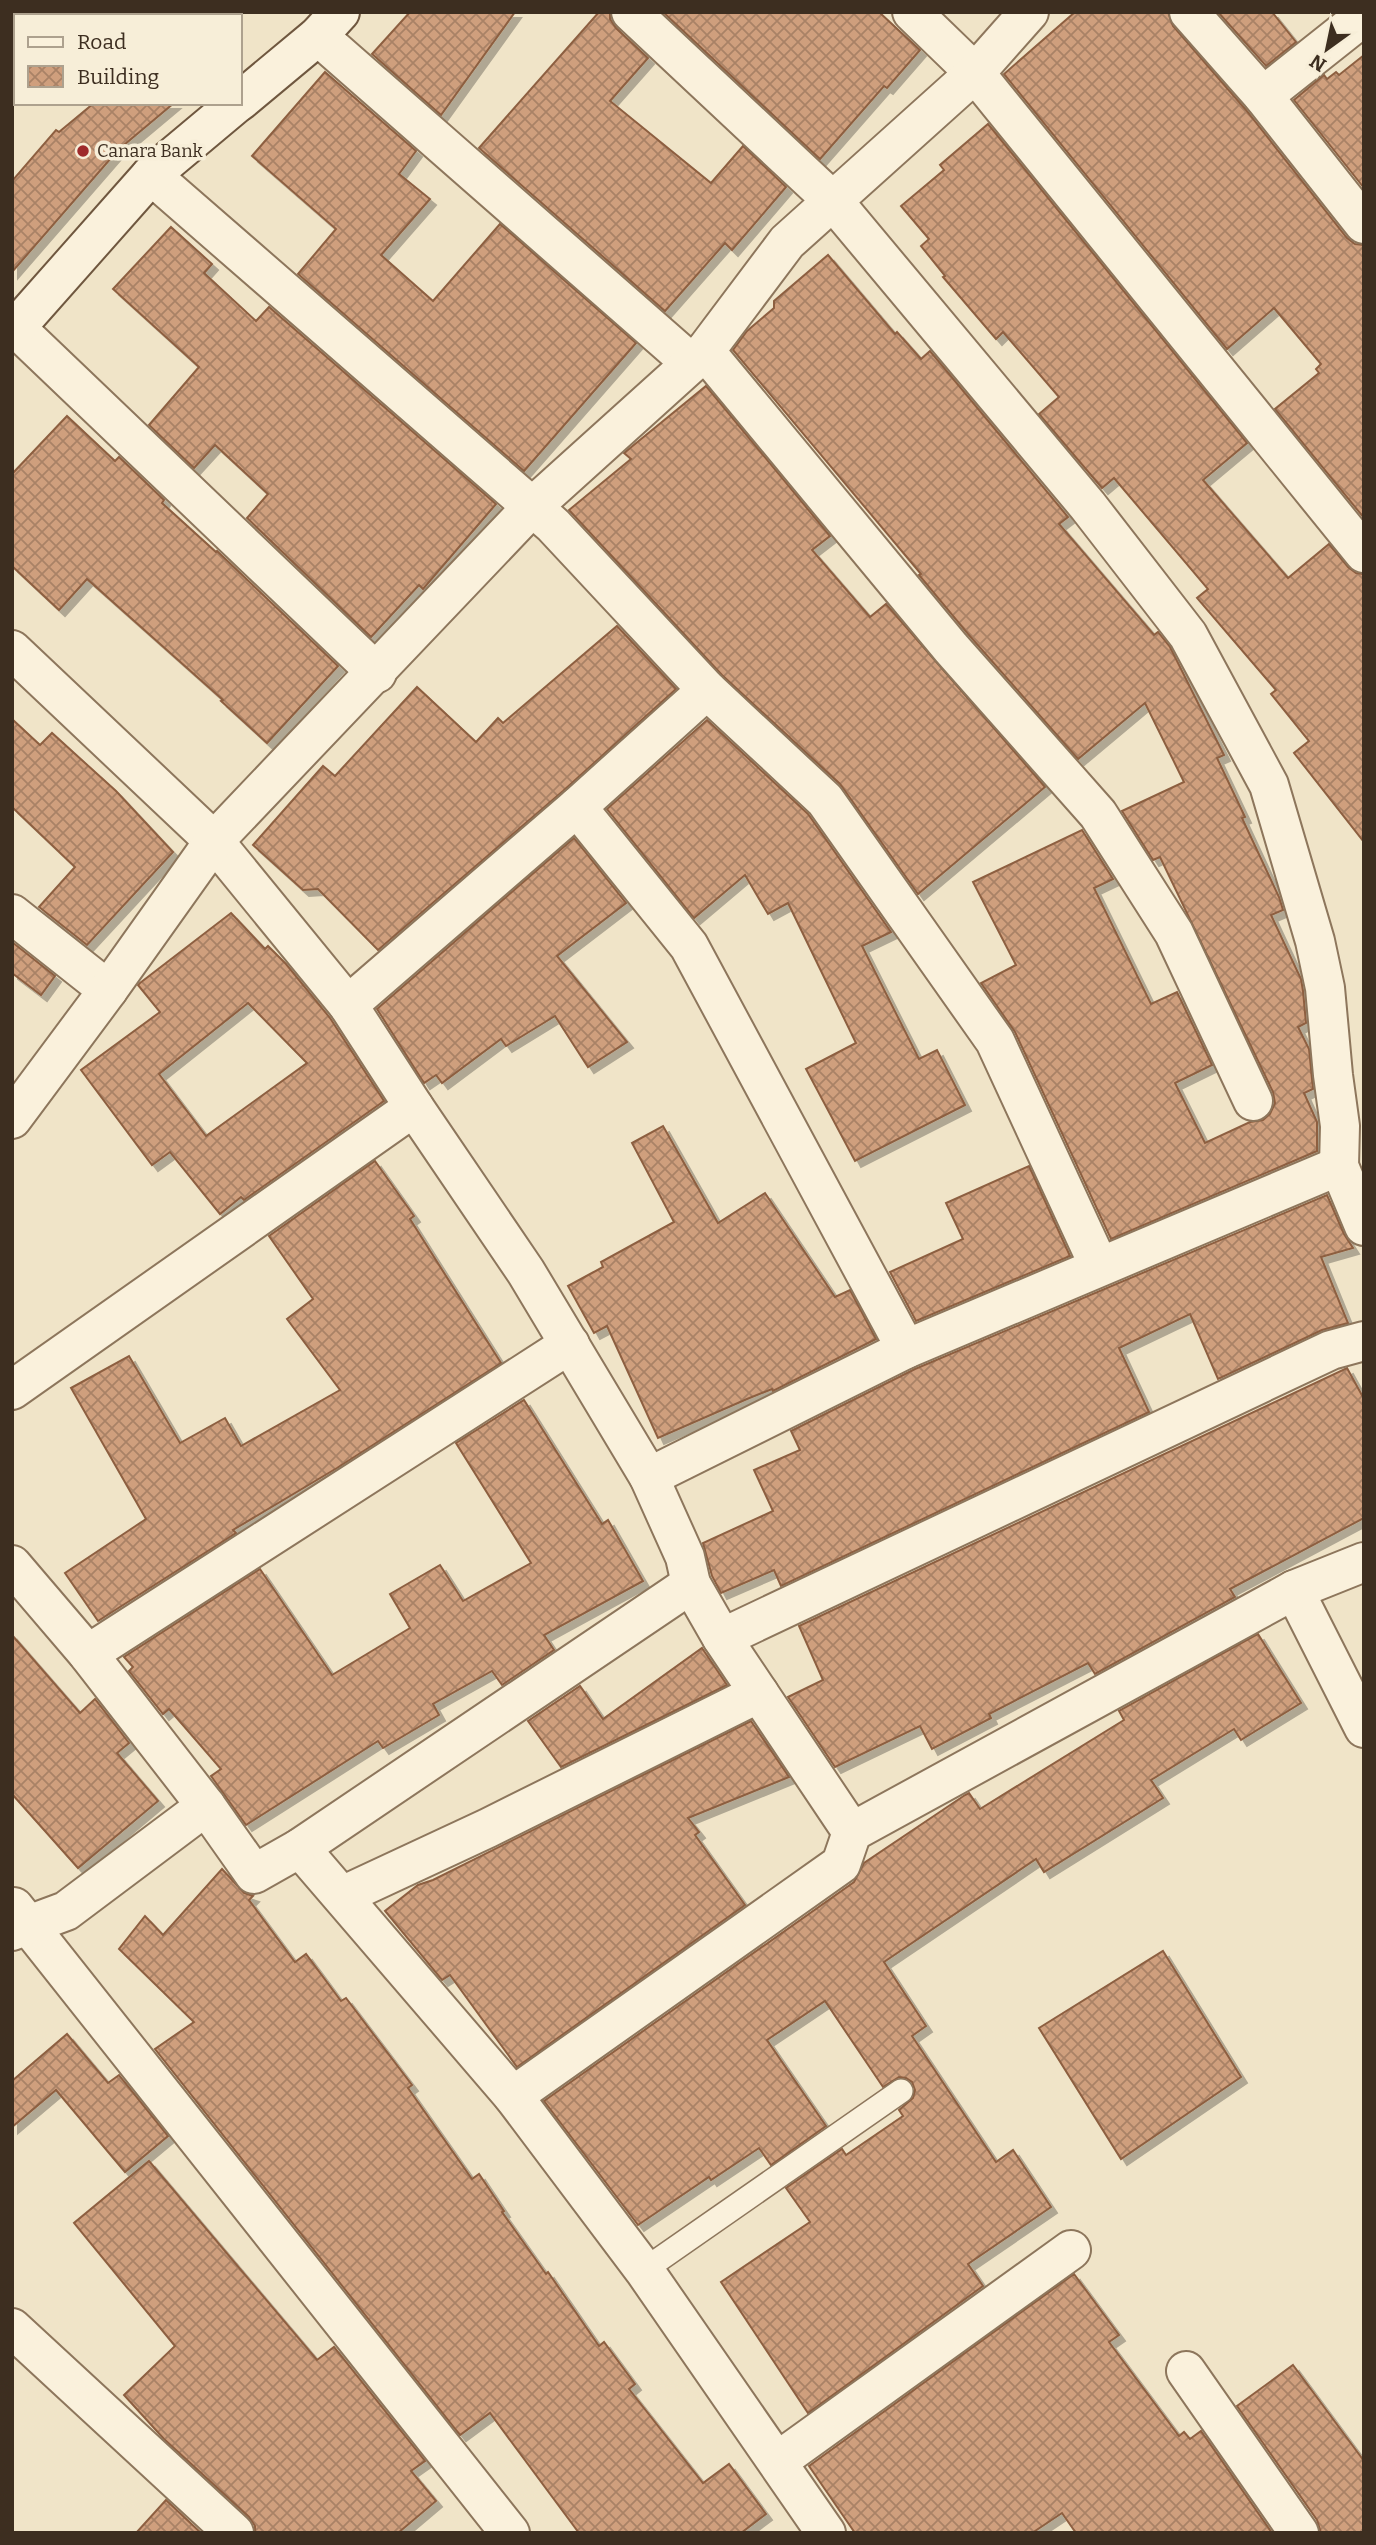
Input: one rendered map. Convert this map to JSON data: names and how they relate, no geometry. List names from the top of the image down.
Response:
{
  "places": ["Canara Bank"],
  "legend": ["Road", "Building"],
  "north": "bottom left"
}
